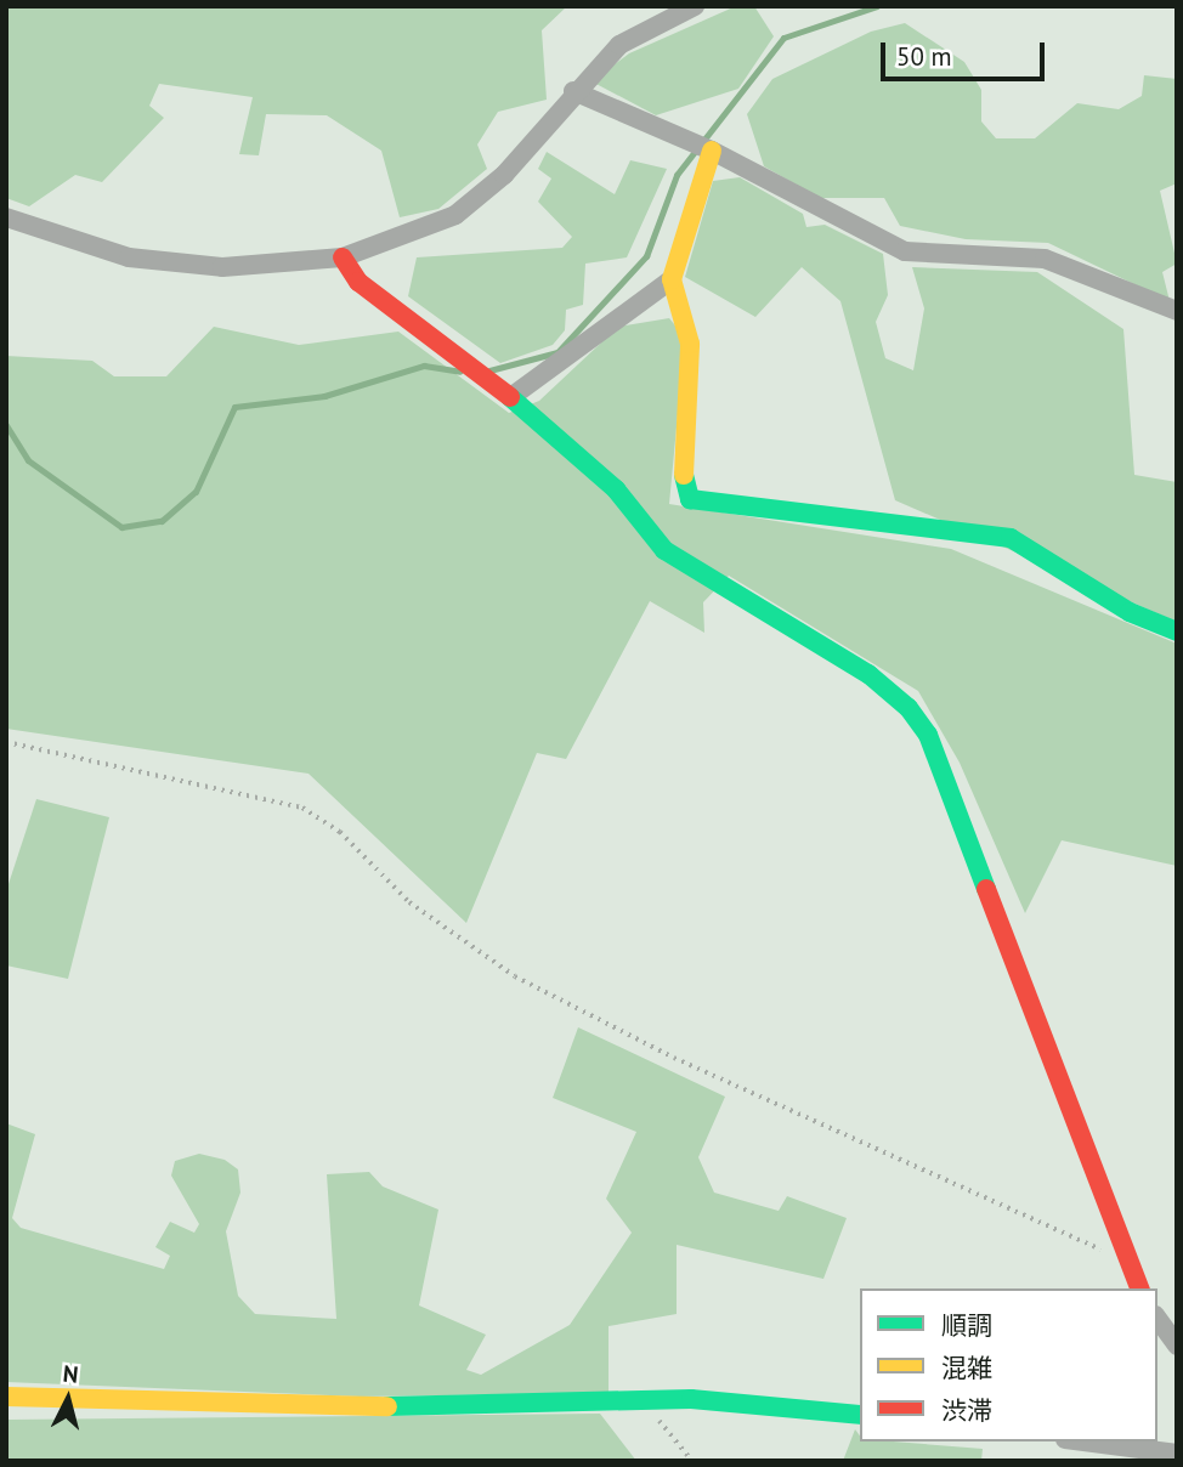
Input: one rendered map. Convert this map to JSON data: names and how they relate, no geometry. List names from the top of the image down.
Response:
{
  "legend": ["順調", "混雑", "渋滞"],
  "scale_bar": "50 m",
  "north": "top"
}
